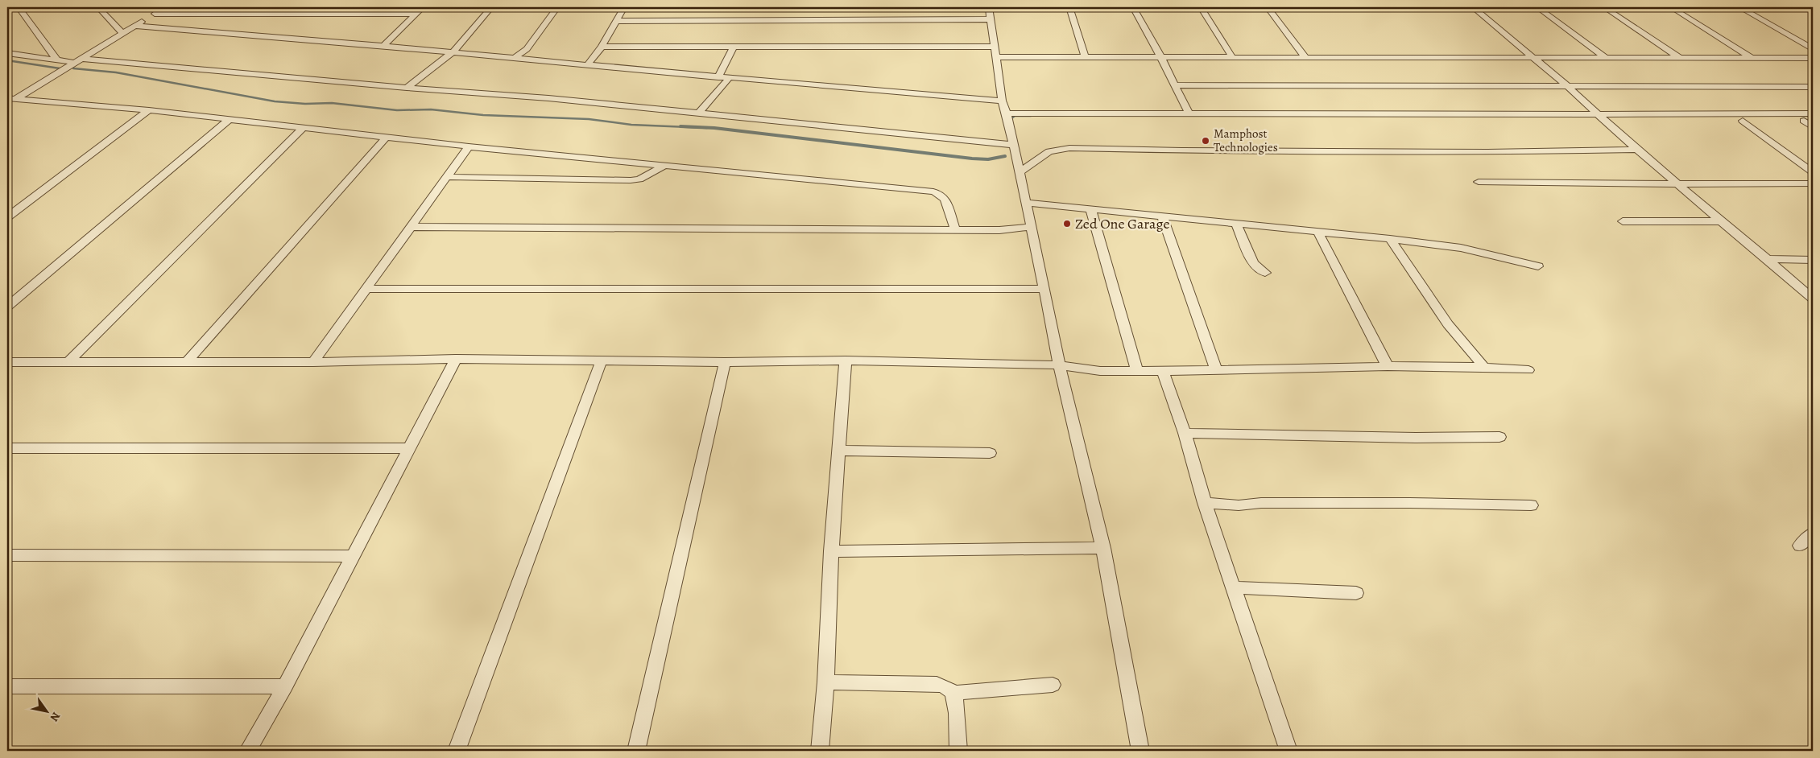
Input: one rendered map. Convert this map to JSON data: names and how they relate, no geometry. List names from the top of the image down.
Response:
{
  "places": ["Mamphost Technologies", "Zed One Garage"],
  "north": "bottom right"
}
